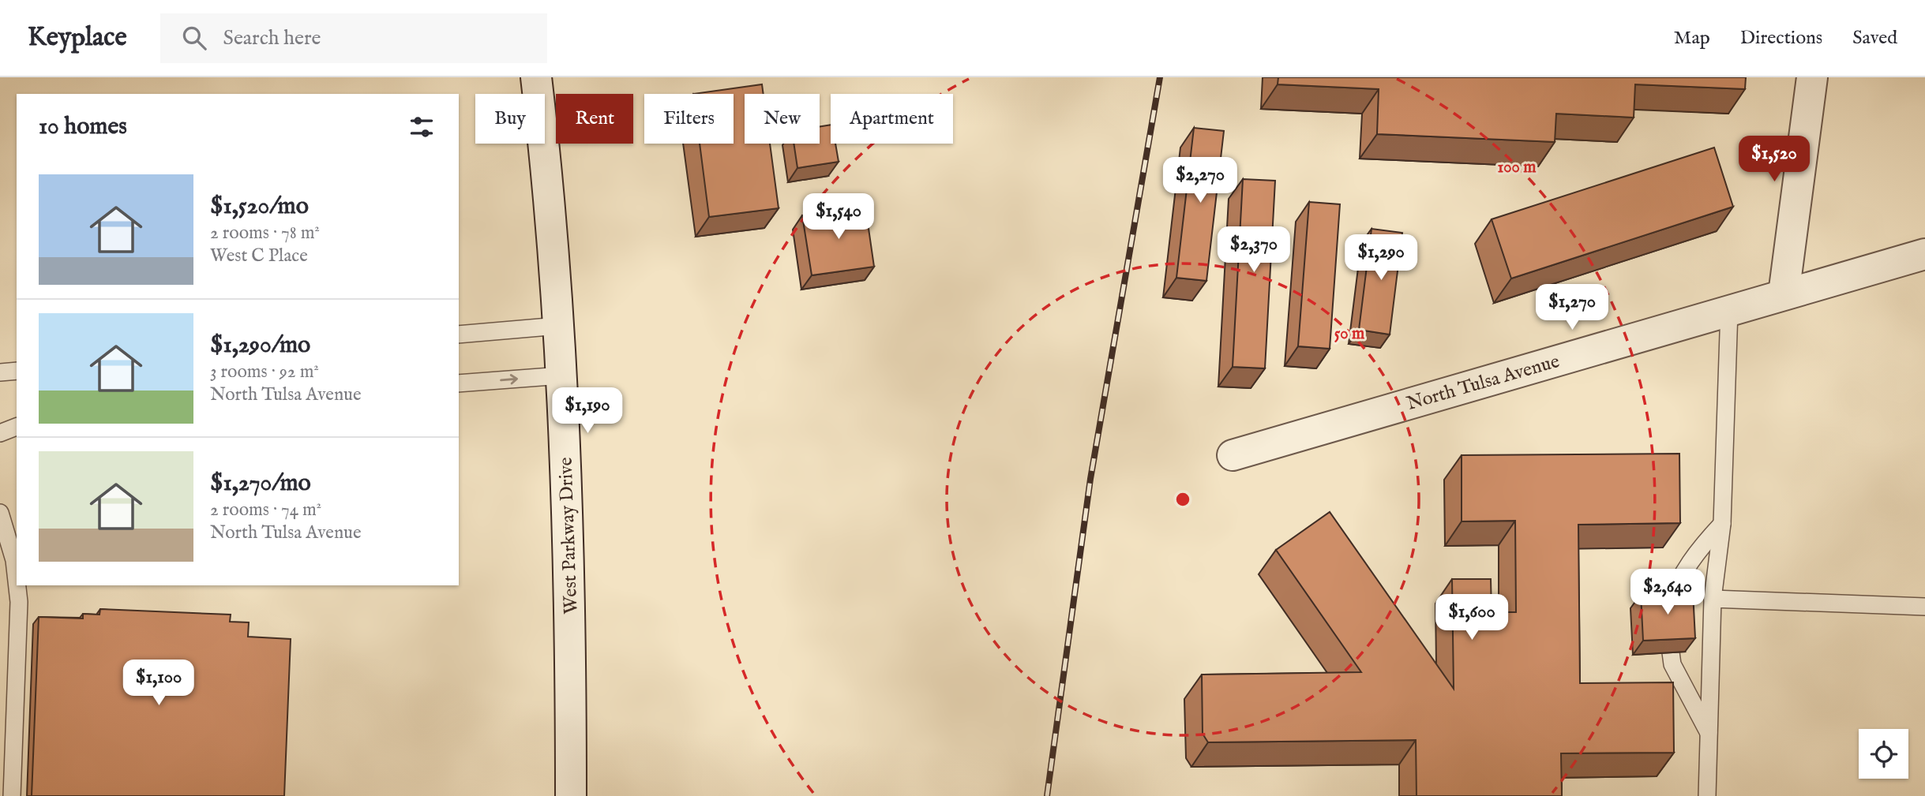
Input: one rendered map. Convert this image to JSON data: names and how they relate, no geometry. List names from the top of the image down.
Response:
{
  "streets": {
    "street": ["North Tulsa Avenue", "West Parkway Drive"]
  },
  "page": {
    "header": "Keyplace",
    "search": "Search here",
    "nav": ["Map", "Directions", "Saved"],
    "chip": [
      "Buy",
      "Rent",
      "Filters",
      "New",
      "Apartment"
    ],
    "heading": "10 homes",
    "price": [
      "$1,520",
      "$2,270",
      "$1,540",
      "$2,370",
      "$1,290",
      "$1,270",
      "$1,190",
      "$2,640",
      "$1,600",
      "$1,100"
    ],
    "list": [
      {
        "name": "$1,520/mo",
        "note": "2 rooms · 78 m² · West C Place"
      },
      {
        "name": "$1,290/mo",
        "note": "3 rooms · 92 m² · North Tulsa Avenue"
      },
      {
        "name": "$1,270/mo",
        "note": "2 rooms · 74 m² · North Tulsa Avenue"
      }
    ]
  },
  "rings": ["100 m", "50 m"]
}
